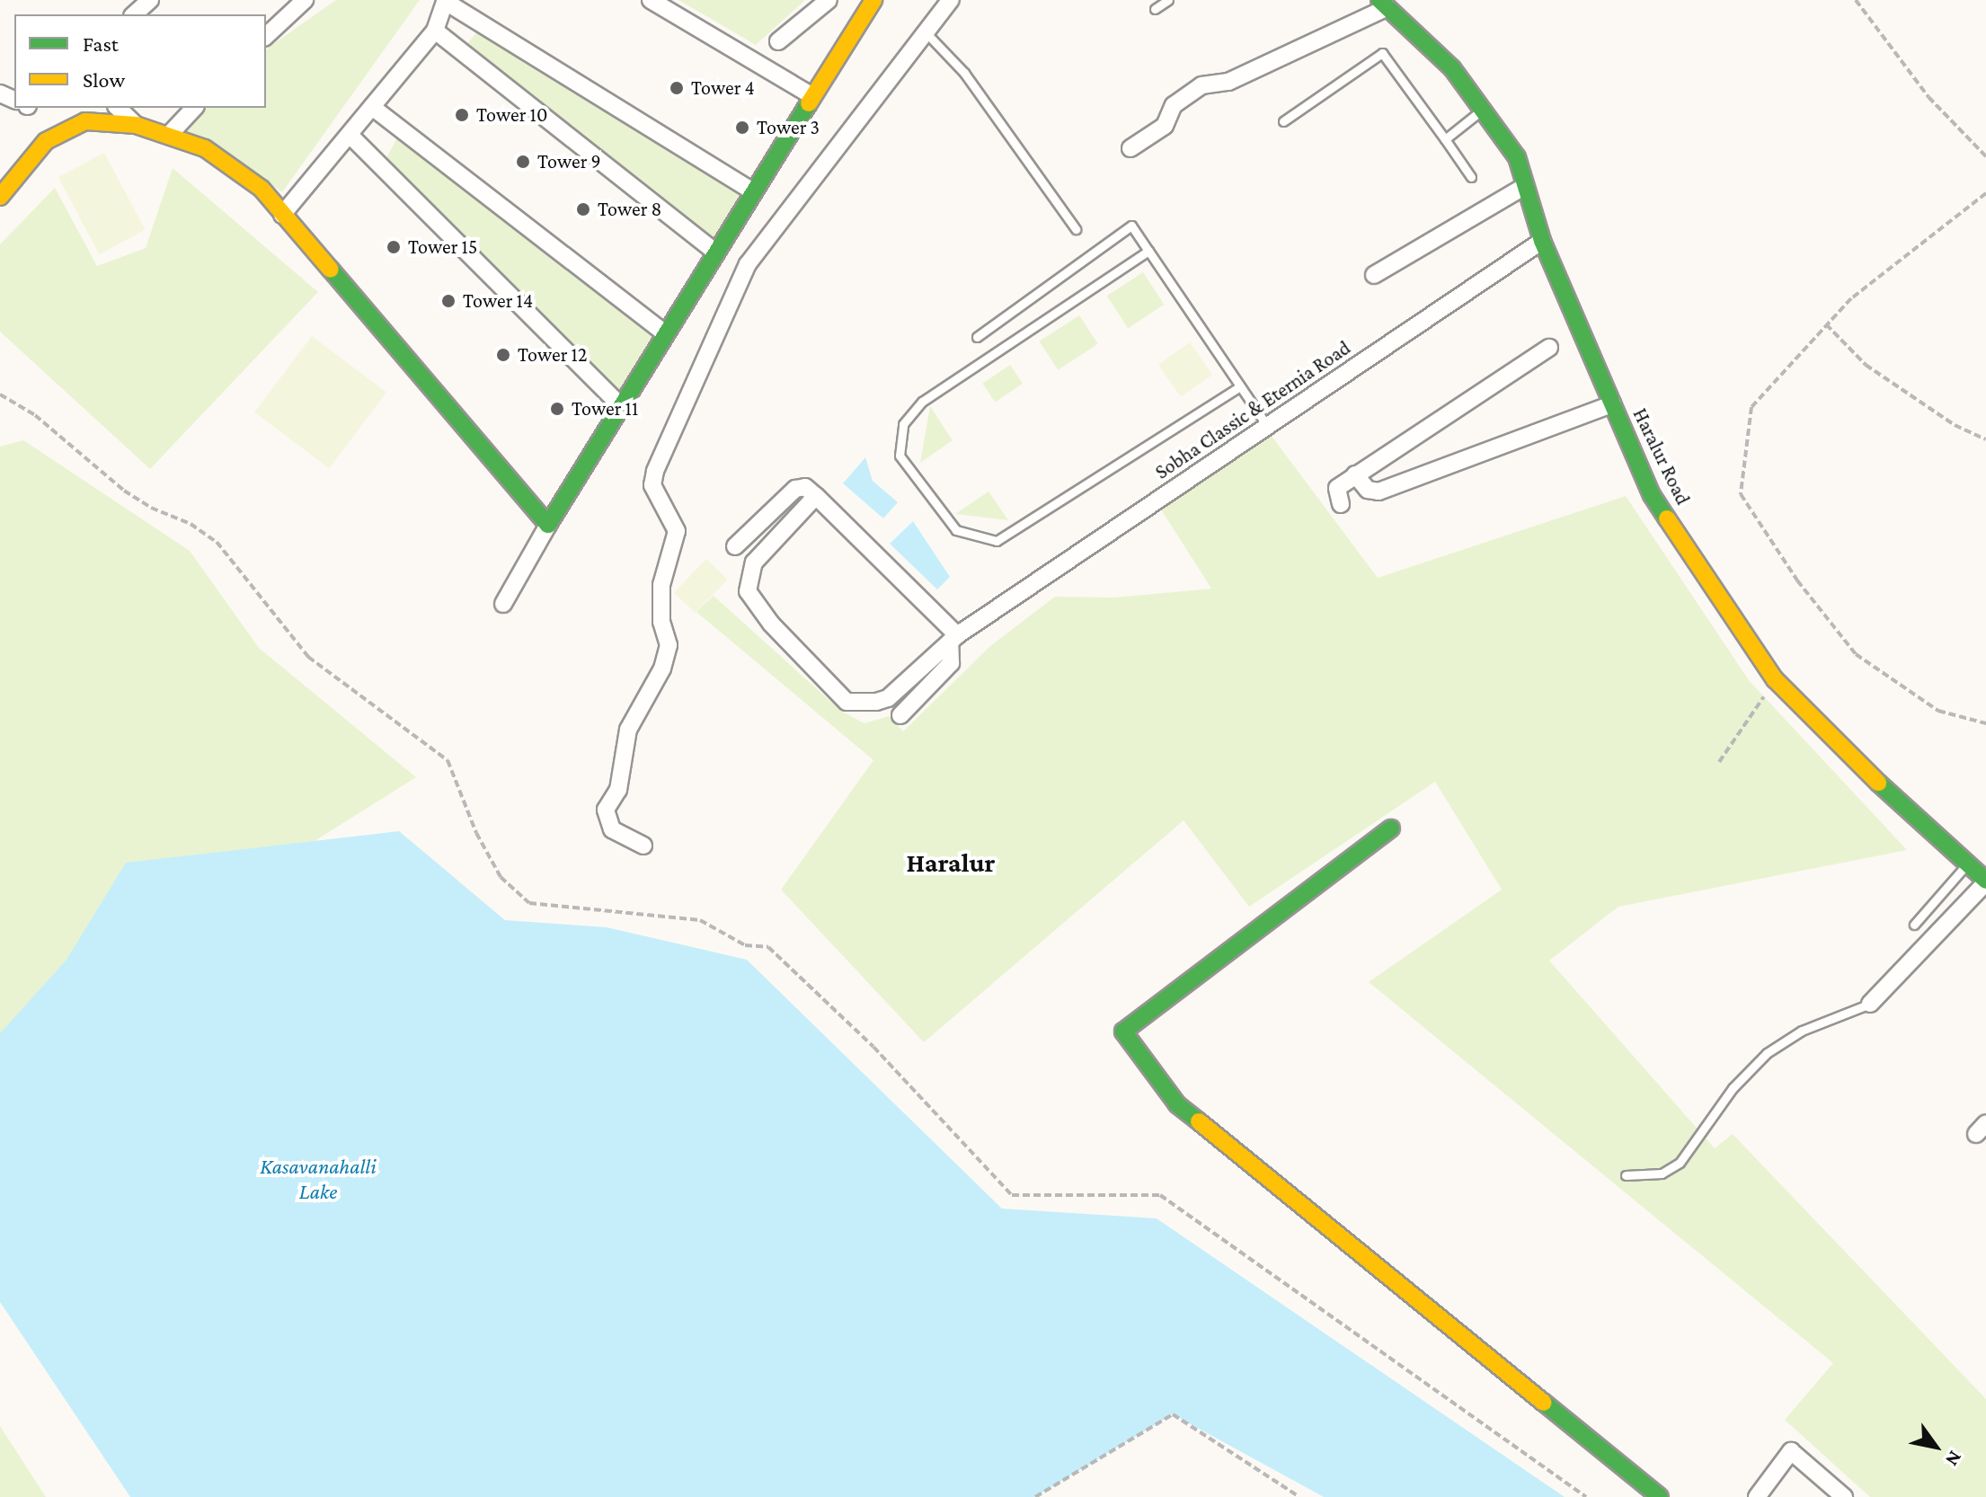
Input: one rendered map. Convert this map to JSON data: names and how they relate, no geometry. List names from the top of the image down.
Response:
{
  "streets": {
    "street": ["Sobha Classic & Eternia Road", "Haralur Road"]
  },
  "crossings": [
    ["Sobha Classic & Eternia Road", "Haralur Road"]
  ],
  "districts": ["Haralur"],
  "water": ["Kasavanahalli Lake"],
  "places": [
    "Tower 4",
    "Tower 10",
    "Tower 3",
    "Tower 9",
    "Tower 8",
    "Tower 15",
    "Tower 14",
    "Tower 12",
    "Tower 11"
  ],
  "legend": ["Fast", "Slow"],
  "north": "bottom right"
}
